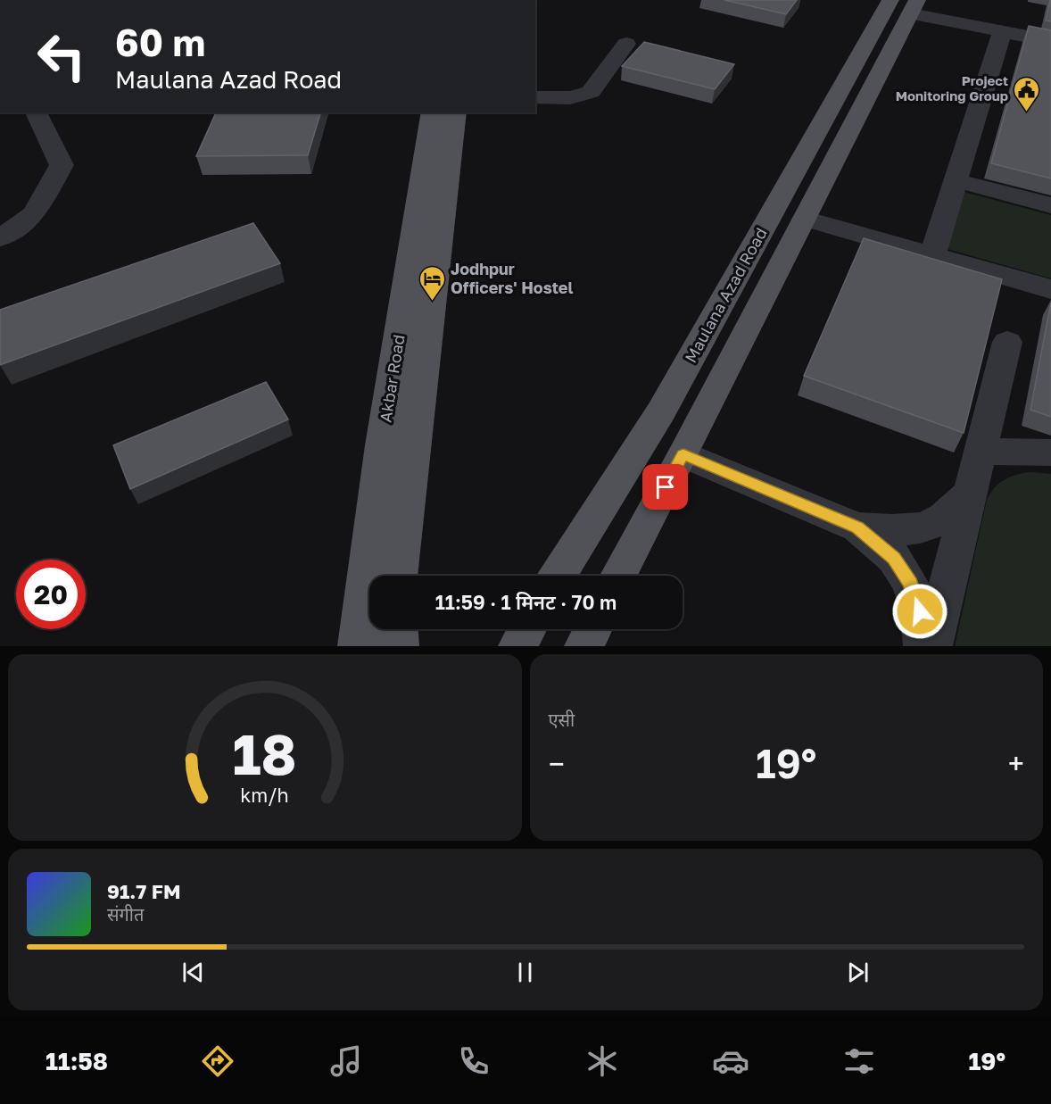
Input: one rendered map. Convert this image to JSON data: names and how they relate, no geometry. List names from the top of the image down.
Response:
{
  "streets": {
    "main road": ["Maulana Azad Road", "Akbar Road"]
  },
  "places": {
    "public building": ["Project Monitoring Group"],
    "hotel": ["Jodhpur Officers' Hostel"]
  },
  "page": {
    "turn": ["60 m", "Maulana Azad Road"],
    "limit": "20",
    "trip": "11:59 · 1 मिनट · 70 m",
    "tile": "एसी",
    "heat": ["−", "19°", "+"],
    "song": ["91.7 FM", "संगीत"],
    "tabs": ["11:58", "19°"],
    "gauge": ["18", "km/h"]
  }
}
